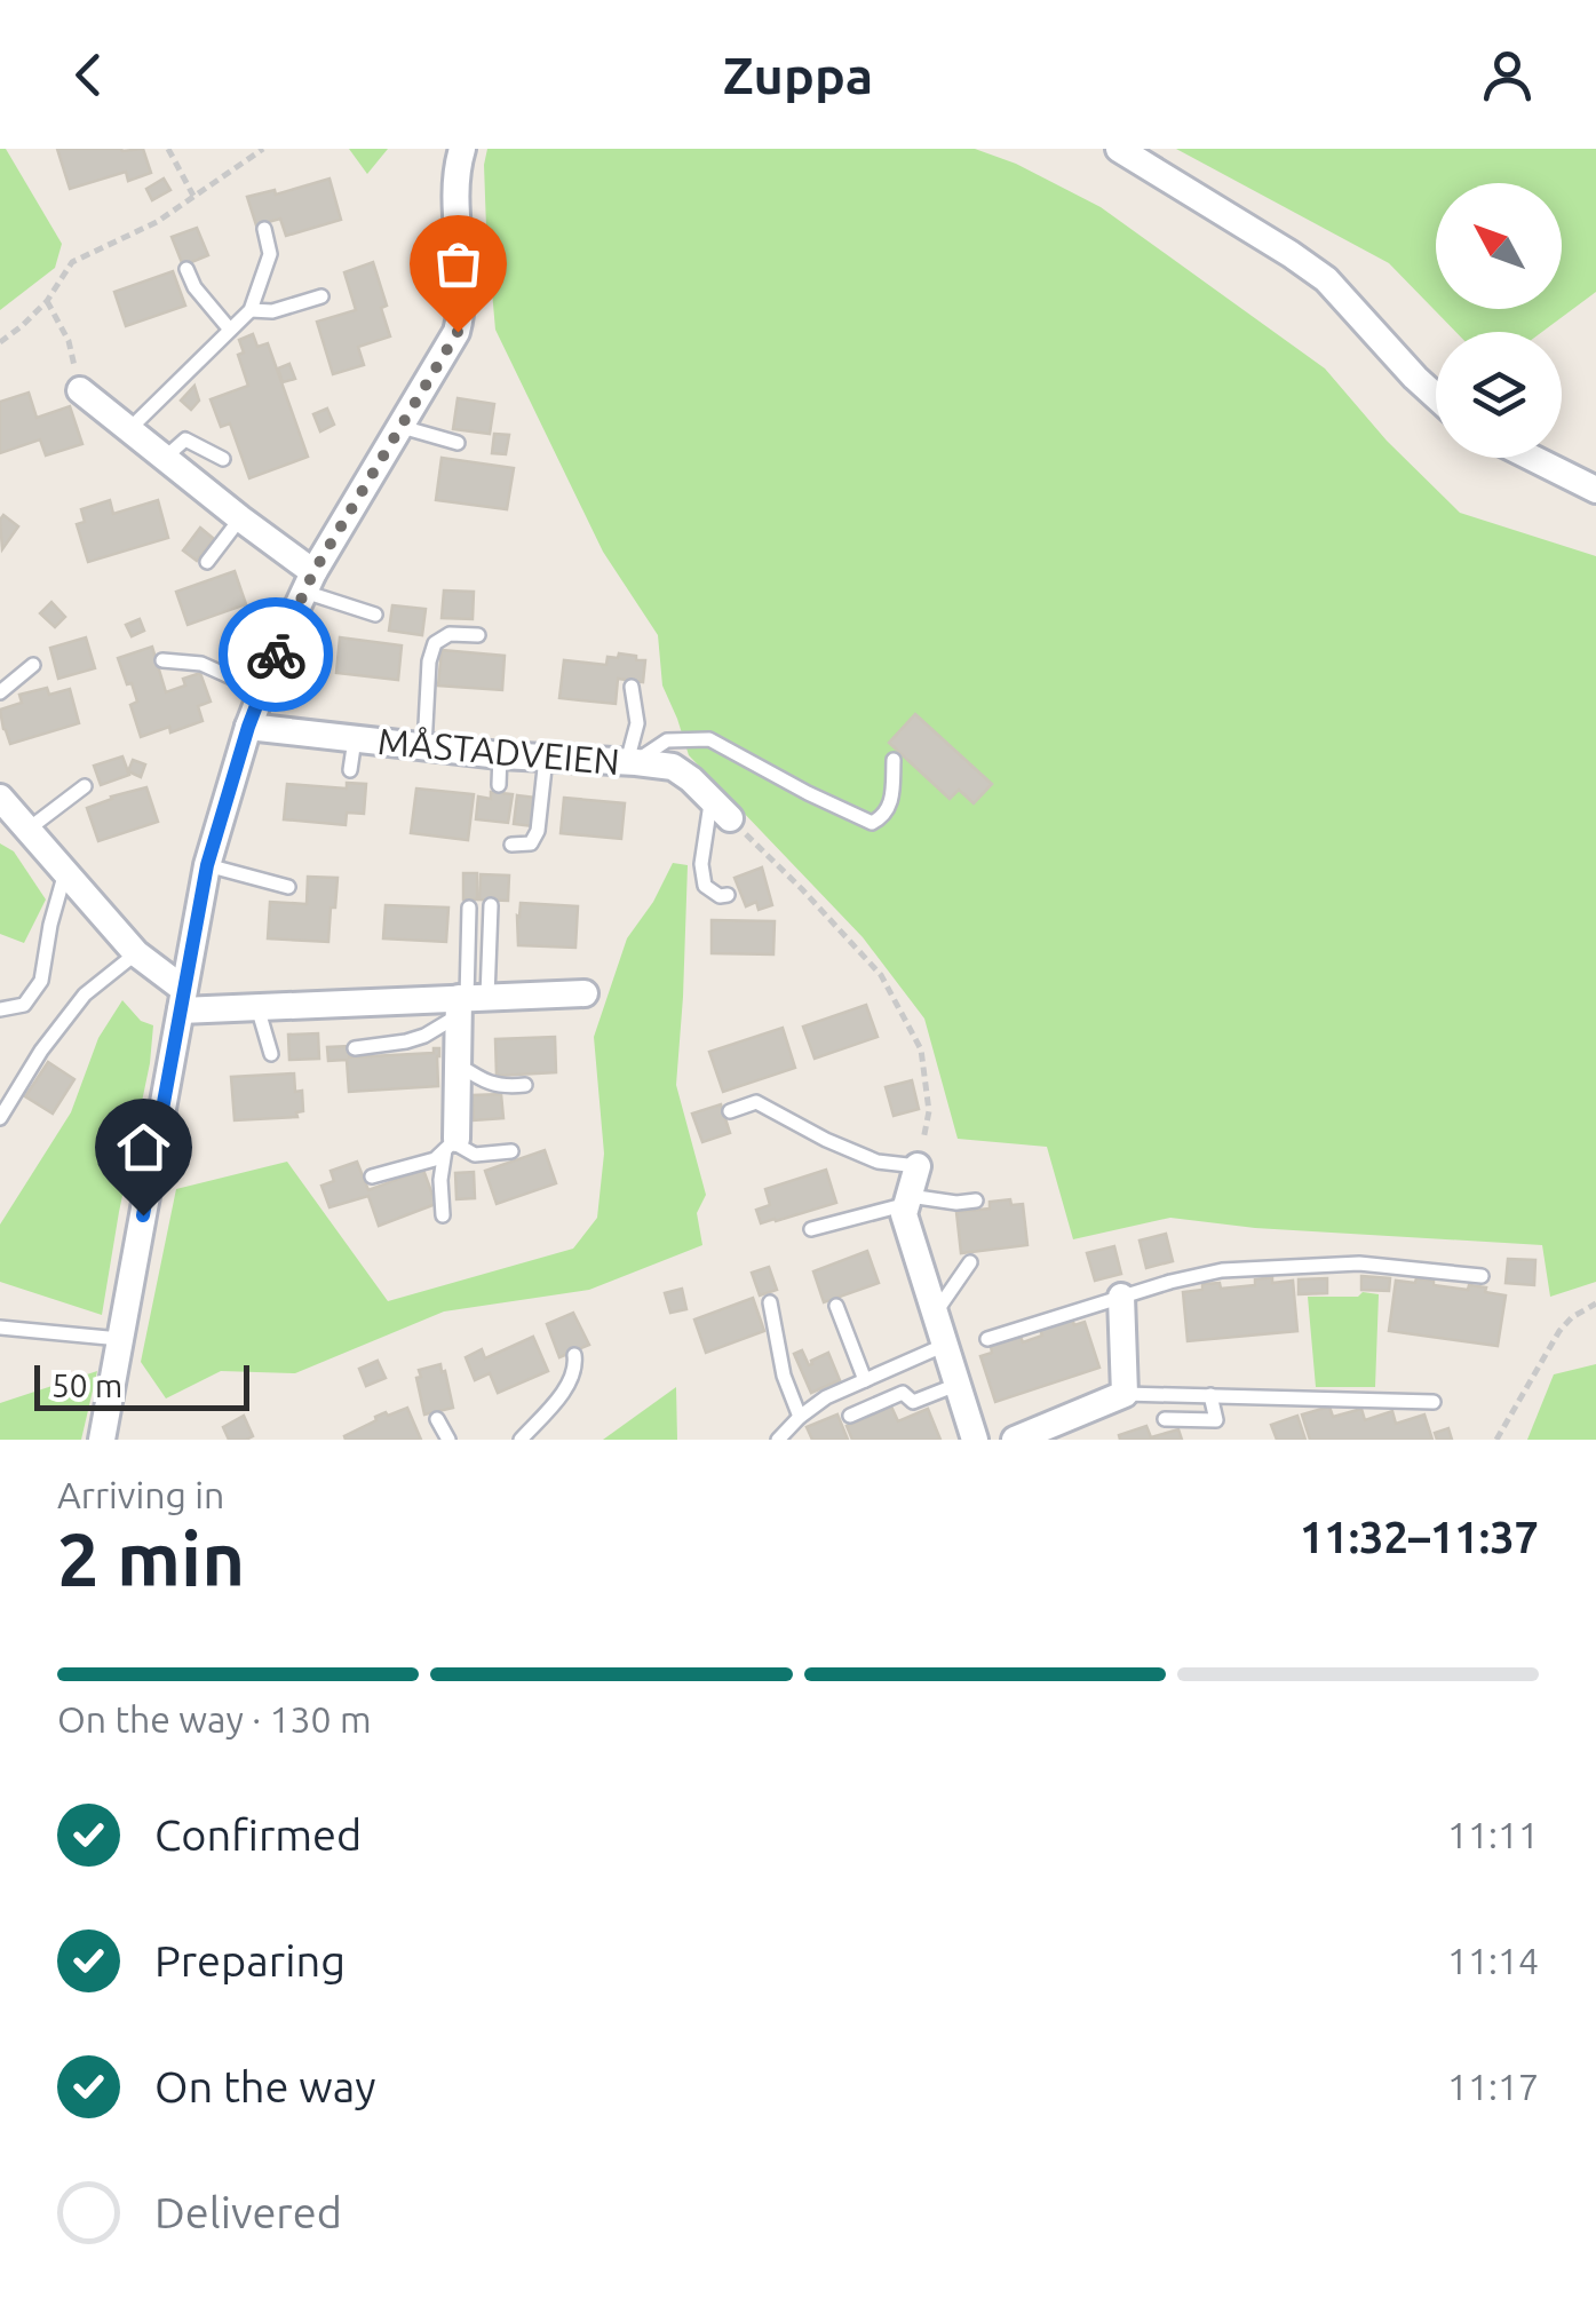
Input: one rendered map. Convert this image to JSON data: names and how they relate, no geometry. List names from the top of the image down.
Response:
{
  "streets": {
    "street": ["MÅSTADVEIEN"]
  },
  "scale_bar": "50 m",
  "north": "top left",
  "page": {
    "header": "Zuppa",
    "scale": "50 m",
    "heading": ["2 min", "Arriving in", "11:32–11:37"],
    "bar": "On the way · 130 m",
    "list": [
      ["Confirmed", "11:11"],
      ["Preparing", "11:14"],
      ["On the way", "11:17"],
      "Delivered"
    ]
  }
}
